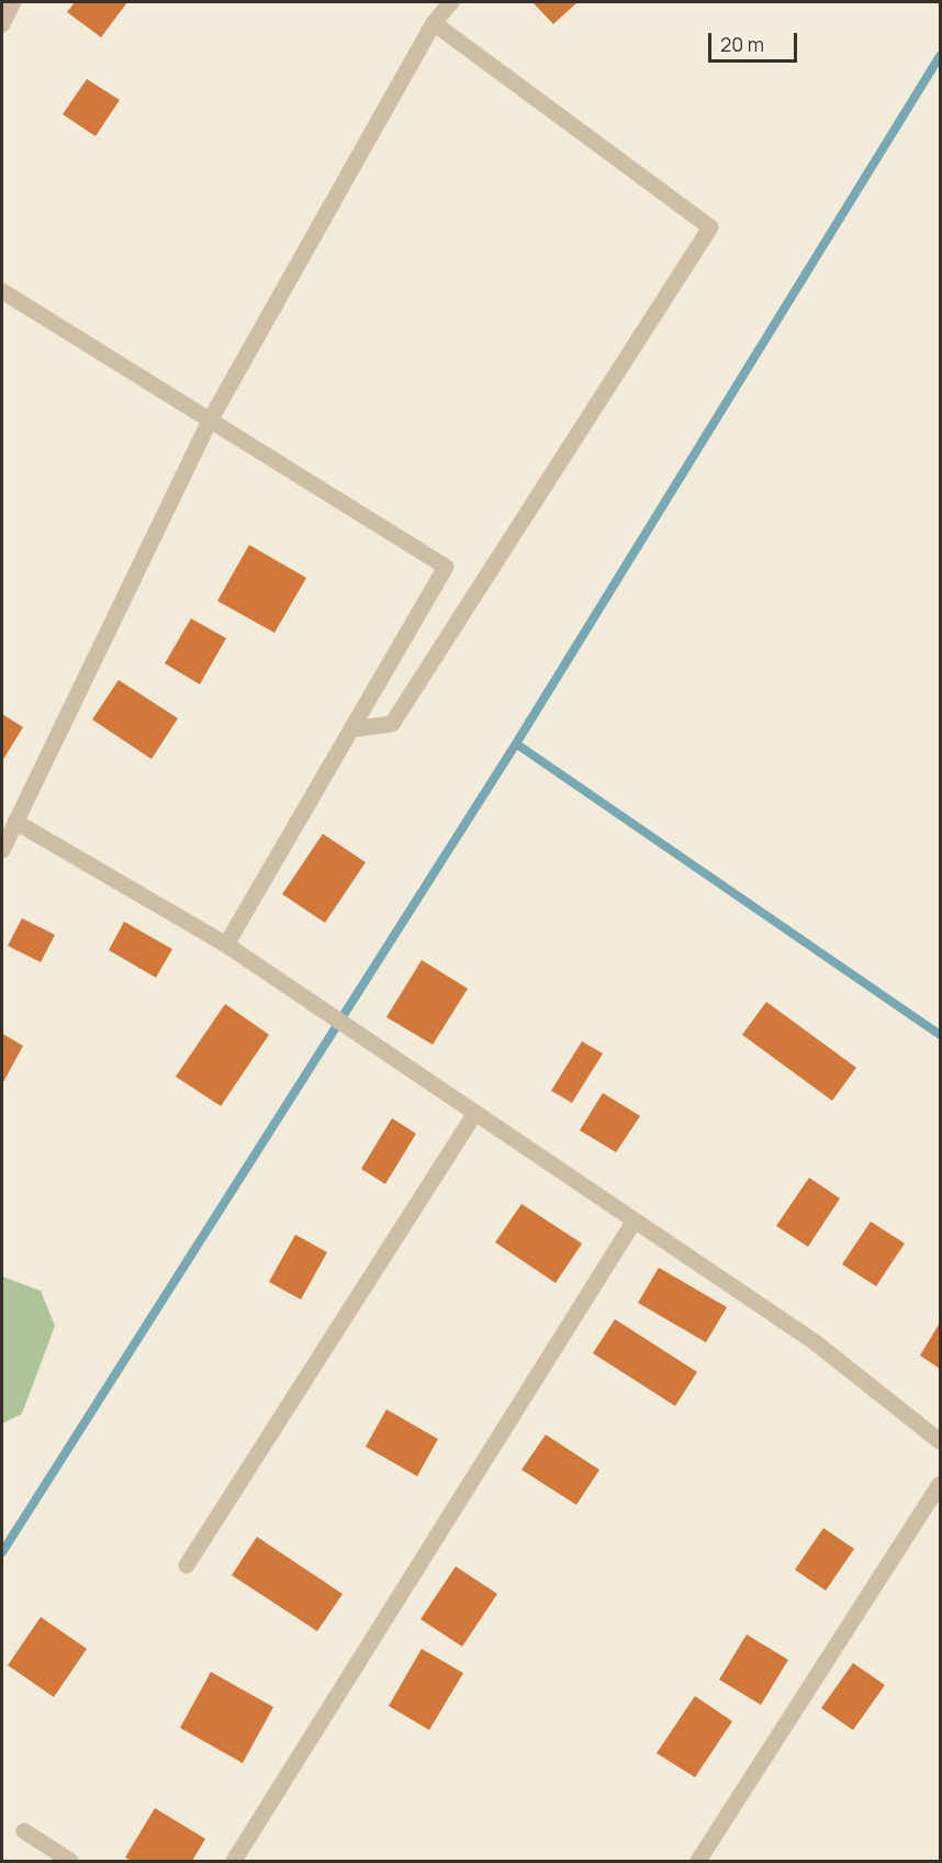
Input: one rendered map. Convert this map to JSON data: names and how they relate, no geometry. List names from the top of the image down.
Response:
{
  "scale_bar": "20 m"
}
